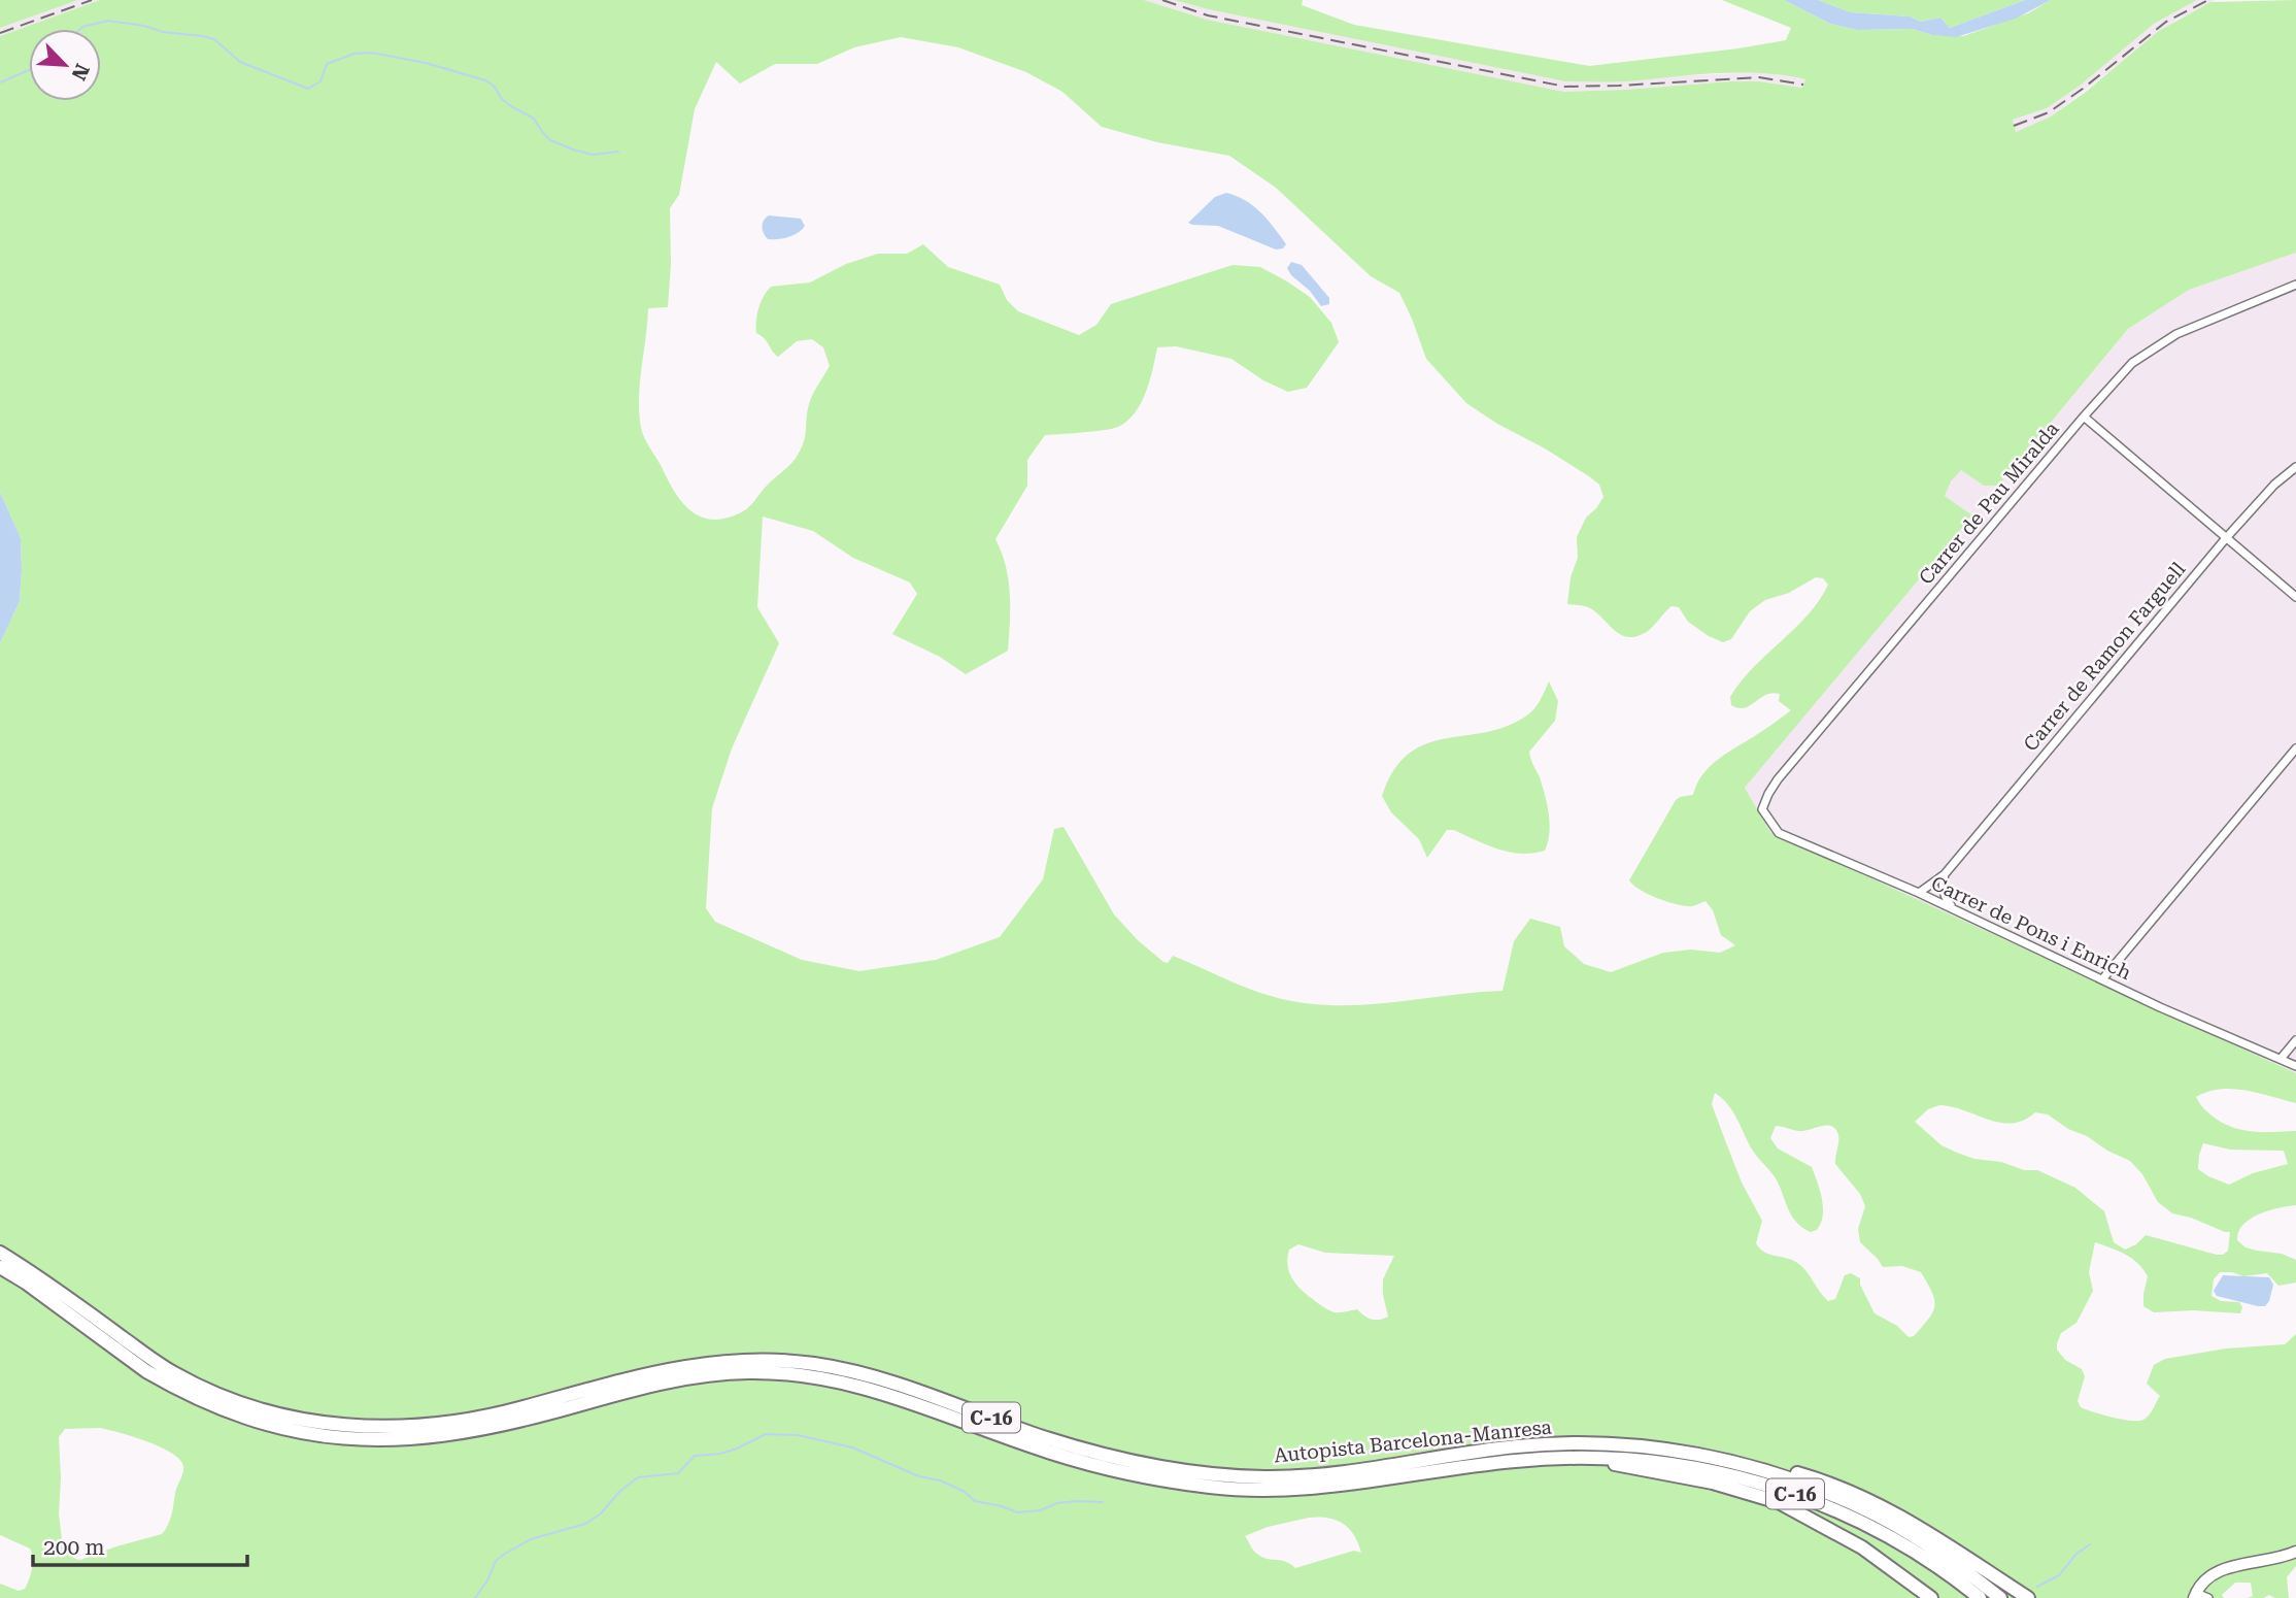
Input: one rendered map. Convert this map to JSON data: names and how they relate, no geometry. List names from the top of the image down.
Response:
{
  "streets": {
    "highway": ["C-16", "Autopista Barcelona-Manresa"],
    "street": ["Carrer de Pau Miralda", "Carrer de Ramon Farguell", "Carrer de Pons i Enrich"]
  },
  "crossings": [
    ["Carrer de Pau Miralda", "Carrer de Pons i Enrich"],
    ["Carrer de Ramon Farguell", "Carrer de Pons i Enrich"]
  ],
  "scale_bar": "200 m",
  "north": "bottom right"
}
